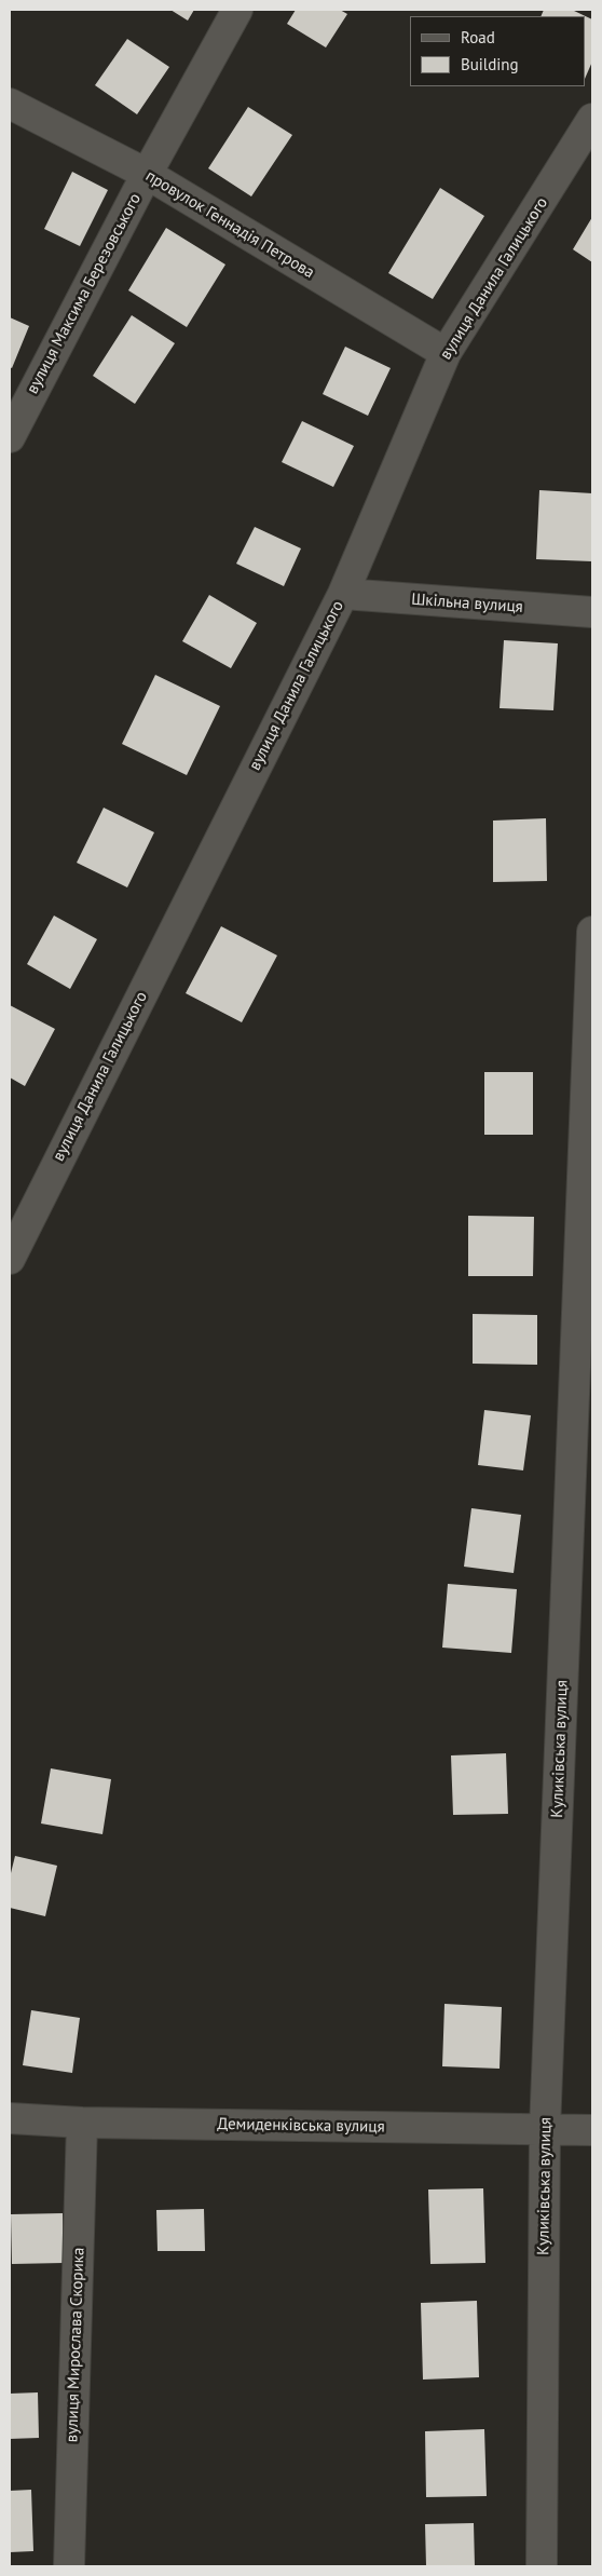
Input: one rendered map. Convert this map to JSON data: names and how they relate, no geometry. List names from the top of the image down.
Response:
{
  "streets": {
    "street": [
      "провулок Геннадія Петрова",
      "вулиця Данила Галицького",
      "вулиця Максима Березовського",
      "Шкільна вулиця",
      "Куликівська вулиця",
      "Демиденківська вулиця",
      "вулиця Мирослава Скорика"
    ]
  },
  "crossings": [
    ["провулок Геннадія Петрова", "вулиця Данила Галицького"],
    ["провулок Геннадія Петрова", "вулиця Максима Березовського"],
    ["вулиця Данила Галицького", "Шкільна вулиця"],
    ["Куликівська вулиця", "Демиденківська вулиця"],
    ["Демиденківська вулиця", "вулиця Мирослава Скорика"]
  ],
  "legend": ["Road", "Building"]
}
